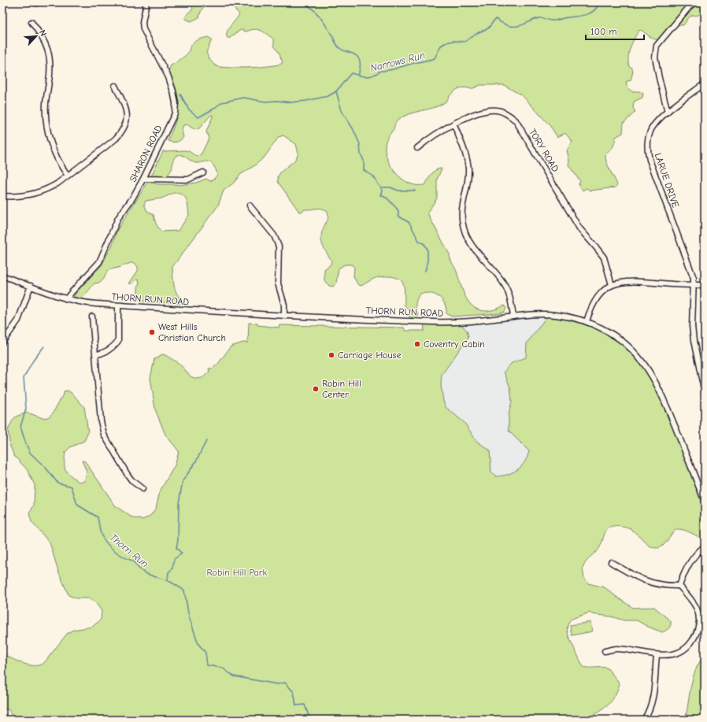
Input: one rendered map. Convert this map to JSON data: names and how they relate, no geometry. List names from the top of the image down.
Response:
{
  "streets": {
    "street": [
      "TORY ROAD",
      "SHARON ROAD",
      "LARUE DRIVE",
      "THORN RUN ROAD"
    ]
  },
  "crossings": [
    ["SHARON ROAD", "THORN RUN ROAD"]
  ],
  "water": ["Narrows Run", "Thorn Run"],
  "parks": ["Robin Hill Park"],
  "places": [
    "West Hills Christian Church",
    "Coventry Cabin",
    "Carriage House",
    "Robin Hill Center"
  ],
  "scale_bar": "100 m",
  "north": "top right"
}
